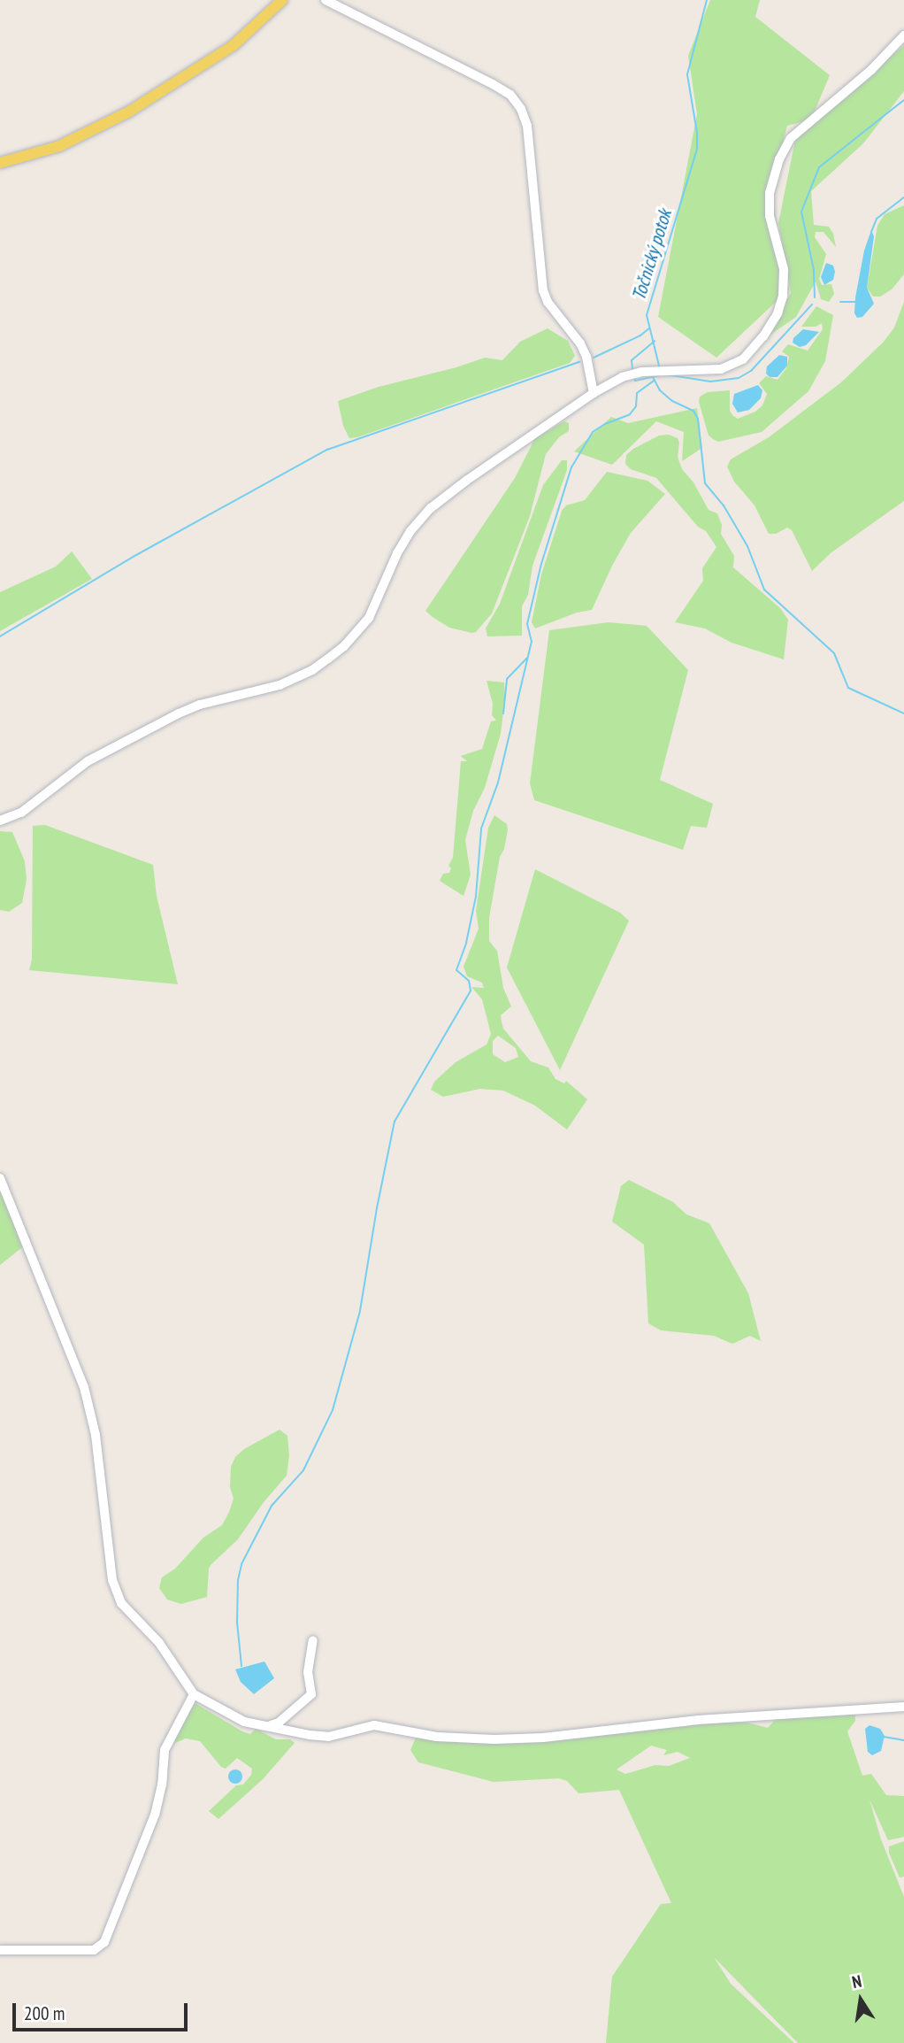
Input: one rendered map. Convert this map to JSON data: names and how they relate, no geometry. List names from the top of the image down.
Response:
{
  "water": ["Točnický potok"],
  "scale_bar": "200 m",
  "north": "top"
}
